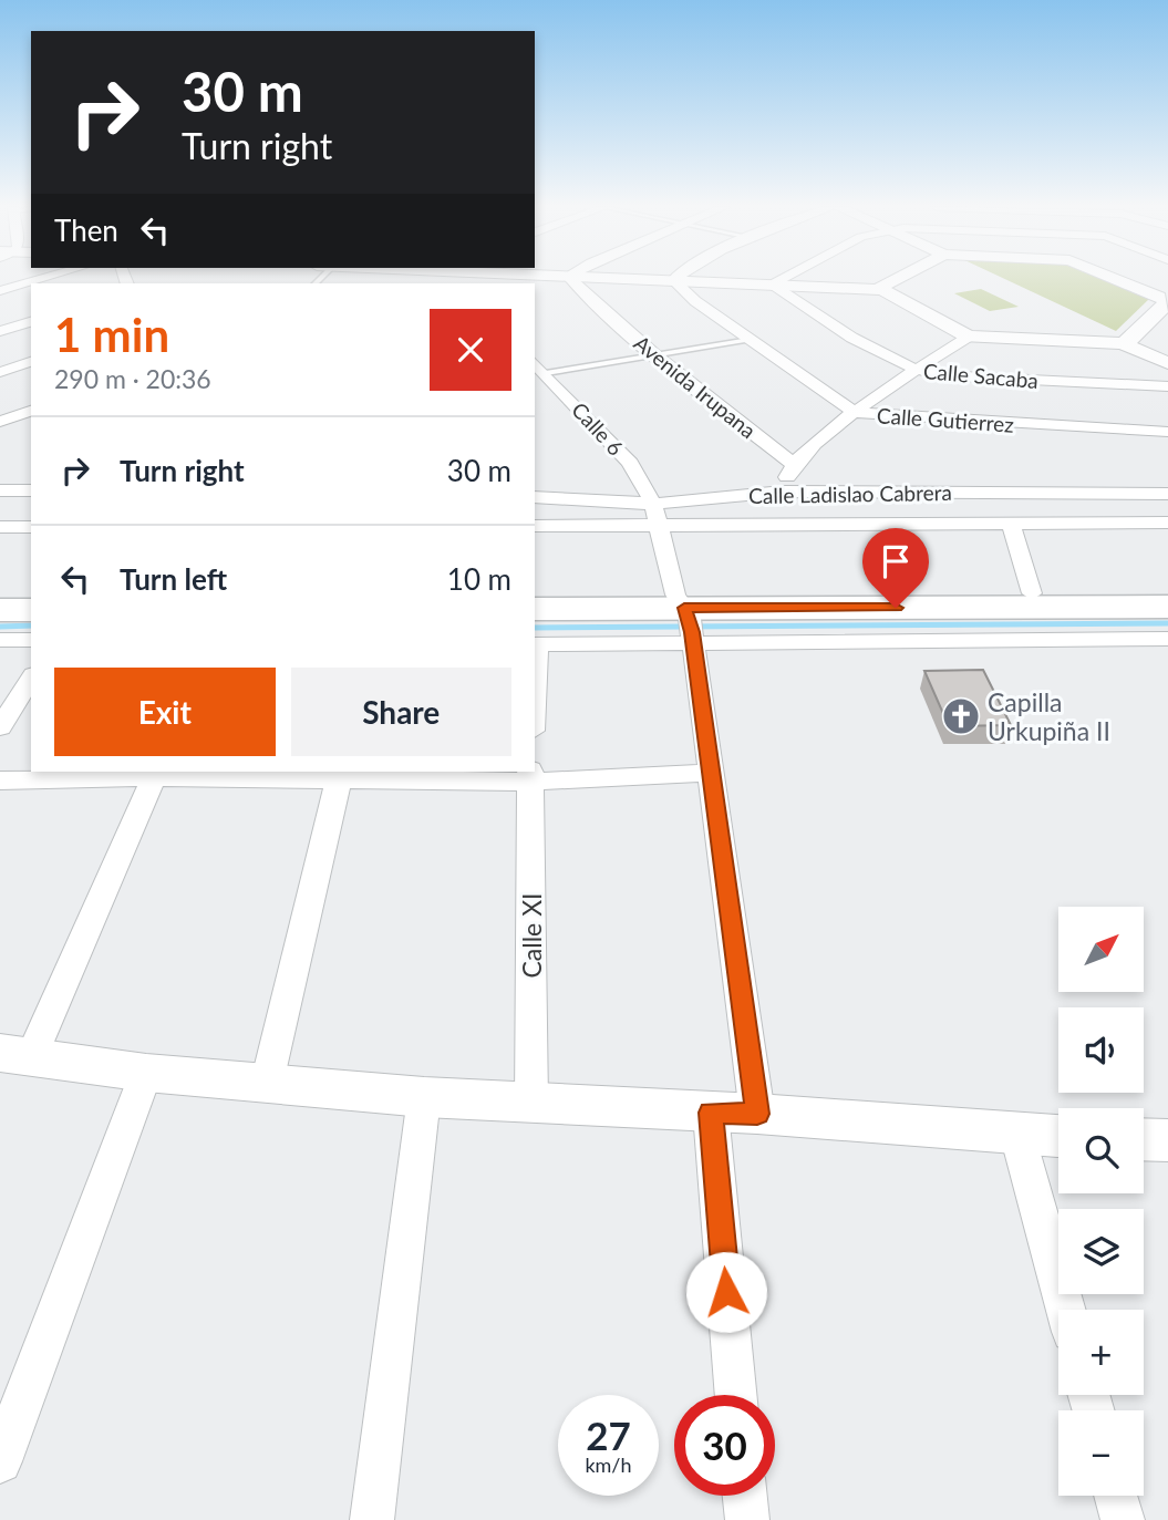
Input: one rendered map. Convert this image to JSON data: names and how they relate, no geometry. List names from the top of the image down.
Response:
{
  "streets": {
    "street": [
      "Calle Sacaba",
      "Avenida Irupana",
      "Calle Gutierrez",
      "Calle 6",
      "Calle Ladislao Cabrera",
      "Calle XI"
    ]
  },
  "crossings": [
    ["Calle 6", "Calle Ladislao Cabrera"]
  ],
  "places": {
    "church": ["Capilla Urkupiña II"]
  },
  "north": "top right",
  "page": {
    "turn": ["30 m", "Turn right"],
    "then": "Then",
    "heading": ["1 min", "290 m · 20:36"],
    "list": [
      {
        "name": "Turn right",
        "value": "30 m"
      },
      {
        "name": "Turn left",
        "value": "10 m"
      }
    ],
    "buttons": ["Exit", "Share"],
    "map_buttons": ["+", "−"],
    "speed": "27 km/h",
    "limit": "30"
  }
}
